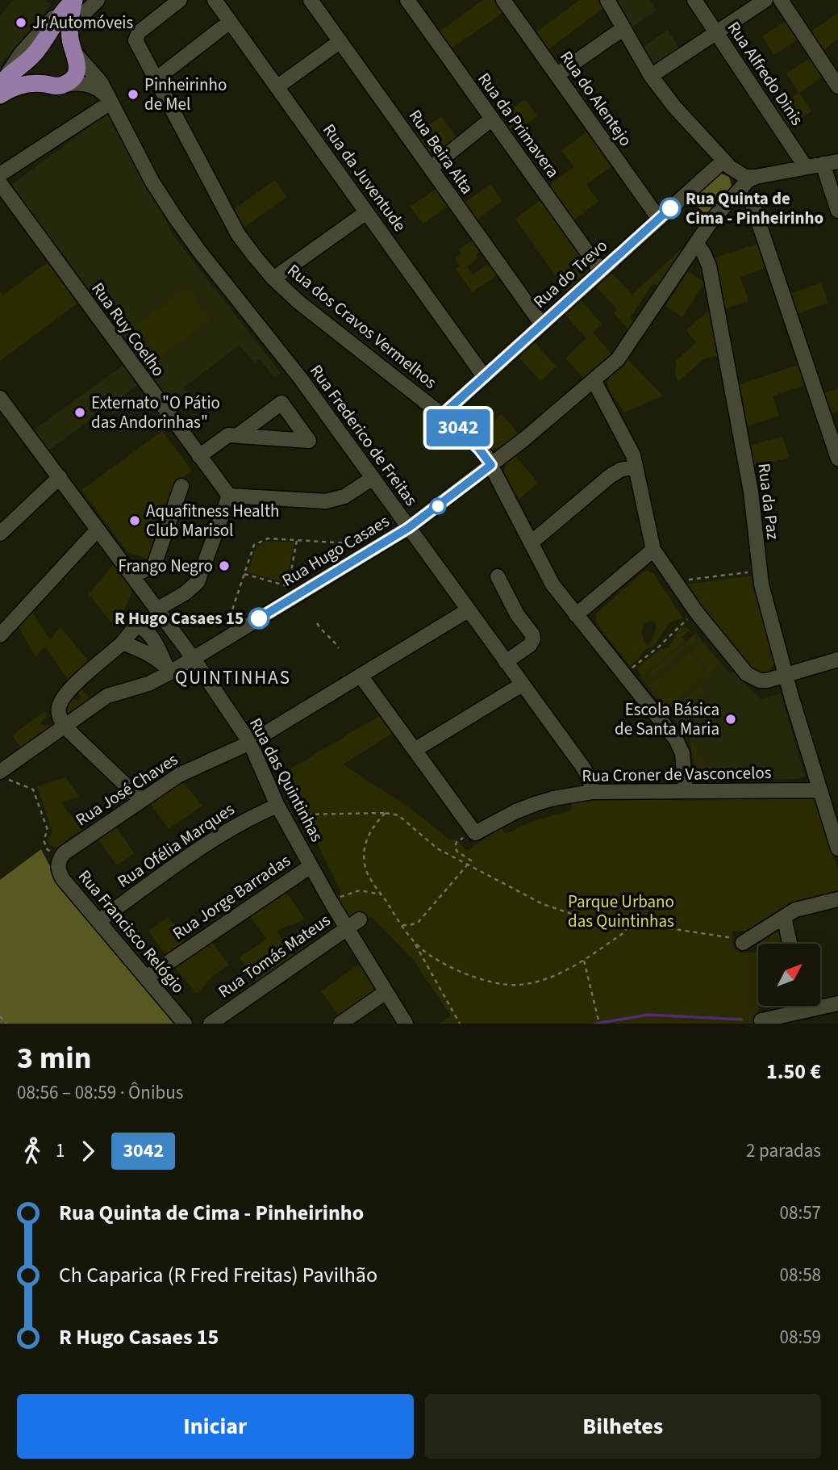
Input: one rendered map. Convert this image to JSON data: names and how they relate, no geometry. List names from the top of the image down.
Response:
{
  "streets": {
    "street": [
      "Rua Alfredo Dinis",
      "Rua do Alentejo",
      "Rua da Primavera",
      "Rua Beira Alta",
      "Rua da Juventude",
      "Rua do Trevo",
      "Rua dos Cravos Vermelhos",
      "Rua Ruy Coelho",
      "Rua Frederico de Freitas",
      "Rua da Paz",
      "Rua Hugo Casaes",
      "Rua Croner de Vasconcelos",
      "Rua das Quintinhas",
      "Rua José Chaves",
      "Rua Ofélia Marques",
      "Rua Jorge Barradas",
      "Rua Francisco Relógio",
      "Rua Tomás Mateus"
    ]
  },
  "crossings": [
    ["Rua do Alentejo", "Rua do Trevo"],
    ["Rua da Primavera", "Rua do Trevo"],
    ["Rua Beira Alta", "Rua do Trevo"],
    ["Rua da Juventude", "Rua do Trevo"],
    ["Rua do Trevo", "Rua dos Cravos Vermelhos"],
    ["Rua dos Cravos Vermelhos", "Rua Hugo Casaes"],
    ["Rua dos Cravos Vermelhos", "Rua Croner de Vasconcelos"],
    ["Rua Frederico de Freitas", "Rua Hugo Casaes"],
    ["Rua Frederico de Freitas", "Rua Croner de Vasconcelos"],
    ["Rua Frederico de Freitas", "Rua José Chaves"],
    ["Rua da Paz", "Rua Hugo Casaes"],
    ["Rua da Paz", "Rua Croner de Vasconcelos"],
    ["Rua Hugo Casaes", "Rua das Quintinhas"],
    ["Rua das Quintinhas", "Rua José Chaves"],
    ["Rua das Quintinhas", "Rua Ofélia Marques"],
    ["Rua das Quintinhas", "Rua Jorge Barradas"],
    ["Rua das Quintinhas", "Rua Tomás Mateus"],
    ["Rua José Chaves", "Rua Francisco Relógio"],
    ["Rua Ofélia Marques", "Rua Francisco Relógio"],
    ["Rua Jorge Barradas", "Rua Francisco Relógio"]
  ],
  "districts": ["QUINTINHAS"],
  "parks": ["Parque Urbano das Quintinhas"],
  "places": [
    "Jr Automóveis",
    "Pinheirinho de Mel",
    "Rua Quinta de Cima - Pinheirinho",
    "Externato \"O Pátio das Andorinhas\"",
    "Aquafitness Health Club Marisol",
    "Frango Negro",
    "R Hugo Casaes 15",
    "Escola Básica de Santa Maria"
  ],
  "lines": ["bus line 3042"],
  "north": "top right",
  "page": {
    "on_map": "3042",
    "heading": ["3 min", "08:56 – 08:59 · Ônibus", "1.50 €"],
    "legs": ["1", "3042", "2 paradas"],
    "list": [
      {
        "name": "Rua Quinta de Cima - Pinheirinho",
        "value": "08:57"
      },
      {
        "name": "Ch Caparica (R Fred Freitas) Pavilhão",
        "value": "08:58"
      },
      {
        "name": "R Hugo Casaes 15",
        "value": "08:59"
      }
    ],
    "buttons": ["Iniciar", "Bilhetes"]
  }
}
